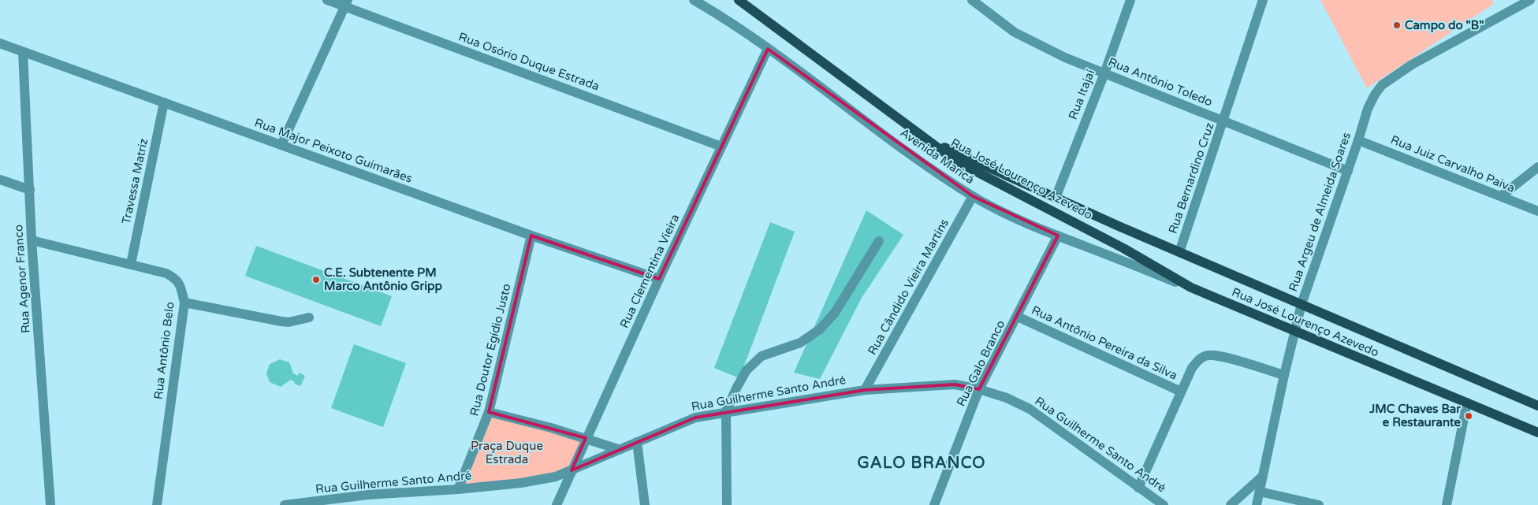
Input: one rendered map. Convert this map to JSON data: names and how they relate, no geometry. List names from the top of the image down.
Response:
{
  "streets": {
    "main road": ["Rua José Lourenço Azevedo"],
    "street": [
      "Rua Osório Duque Estrada",
      "Rua Antônio Toledo",
      "Rua Itajaí",
      "Rua Major Peixoto Guimarães",
      "Avenida Maricá",
      "Rua Juiz Carvalho Paiva",
      "Rua Bernardino Cruz",
      "Travessa Matriz",
      "Rua Argeu de Almeida Soares",
      "Rua Clementina Vieira",
      "Rua Agenor Franco",
      "Rua Cândido Vieira Martins",
      "Rua Antônio Pereira da Silva",
      "Rua Doutor Egídio Justo",
      "Rua Antônio Belo",
      "Rua Galo Branco",
      "Rua Guilherme Santo André"
    ]
  },
  "crossings": [
    ["Rua Osório Duque Estrada", "Rua Clementina Vieira"],
    ["Rua Antônio Toledo", "Rua Itajaí"],
    ["Rua Antônio Toledo", "Rua Bernardino Cruz"],
    ["Rua Antônio Toledo", "Rua Argeu de Almeida Soares"],
    ["Rua Itajaí", "Rua José Lourenço Azevedo"],
    ["Rua Major Peixoto Guimarães", "Travessa Matriz"],
    ["Rua Major Peixoto Guimarães", "Rua Clementina Vieira"],
    ["Rua Major Peixoto Guimarães", "Rua Agenor Franco"],
    ["Rua Major Peixoto Guimarães", "Rua Doutor Egídio Justo"],
    ["Avenida Maricá", "Rua José Lourenço Azevedo"],
    ["Avenida Maricá", "Rua Clementina Vieira"],
    ["Avenida Maricá", "Rua Cândido Vieira Martins"],
    ["Avenida Maricá", "Rua Galo Branco"],
    ["Rua Juiz Carvalho Paiva", "Rua Argeu de Almeida Soares"],
    ["Rua Bernardino Cruz", "Rua José Lourenço Azevedo"],
    ["Rua José Lourenço Azevedo", "Rua Argeu de Almeida Soares"],
    ["Travessa Matriz", "Rua Antônio Belo"],
    ["Rua Clementina Vieira", "Rua Guilherme Santo André"],
    ["Rua Agenor Franco", "Rua Antônio Belo"],
    ["Rua Cândido Vieira Martins", "Rua Guilherme Santo André"],
    ["Rua Antônio Pereira da Silva", "Rua Galo Branco"],
    ["Rua Doutor Egídio Justo", "Rua Guilherme Santo André"],
    ["Rua Galo Branco", "Rua Guilherme Santo André"]
  ],
  "districts": ["GALO BRANCO"],
  "parks": ["Praça Duque Estrada"],
  "places": ["Campo do \"B\"", "C.E. Subtenente PM Marco Antônio Gripp", "JMC Chaves Bar e Restaurante"]
}
